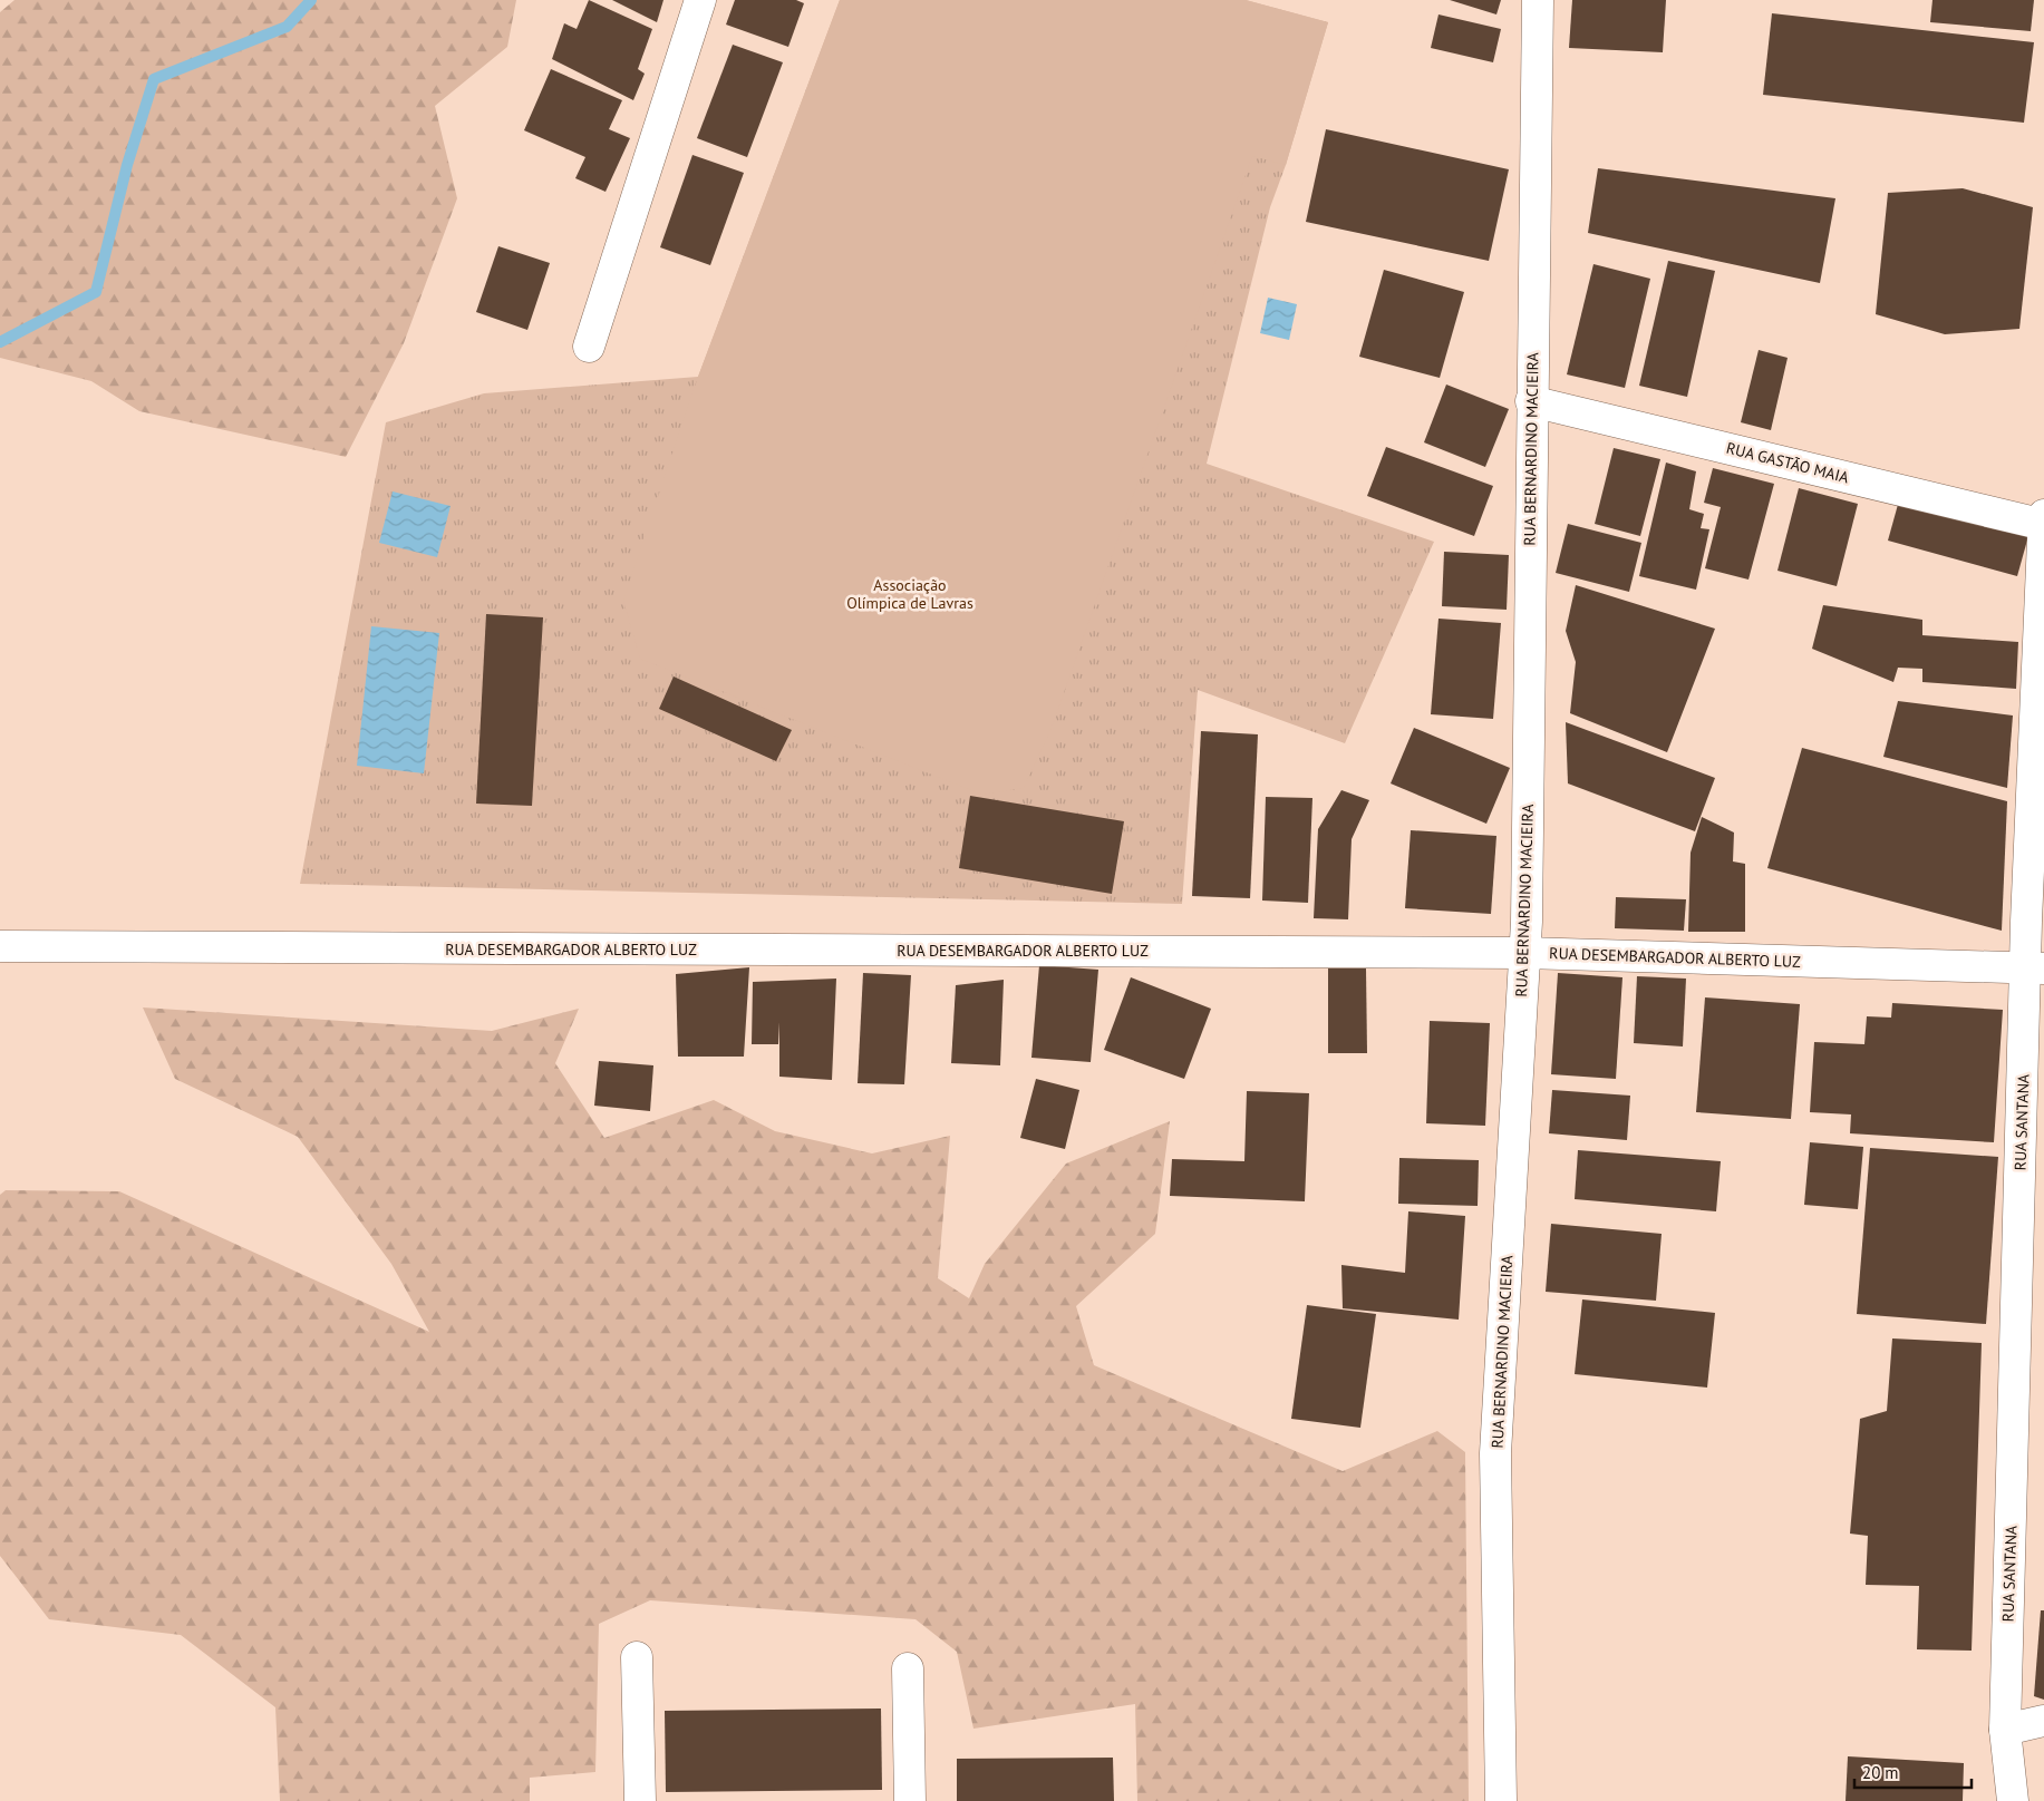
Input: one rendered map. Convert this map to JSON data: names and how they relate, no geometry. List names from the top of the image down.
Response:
{
  "streets": {
    "street": [
      "RUA BERNARDINO MACIEIRA",
      "RUA GASTÃO MAIA",
      "RUA DESEMBARGADOR ALBERTO LUZ",
      "RUA SANTANA"
    ]
  },
  "crossings": [
    ["RUA BERNARDINO MACIEIRA", "RUA GASTÃO MAIA"],
    ["RUA BERNARDINO MACIEIRA", "RUA DESEMBARGADOR ALBERTO LUZ"],
    ["RUA GASTÃO MAIA", "RUA SANTANA"],
    ["RUA DESEMBARGADOR ALBERTO LUZ", "RUA SANTANA"]
  ],
  "parks": ["Associação Olímpica de Lavras"],
  "scale_bar": "20 m"
}
